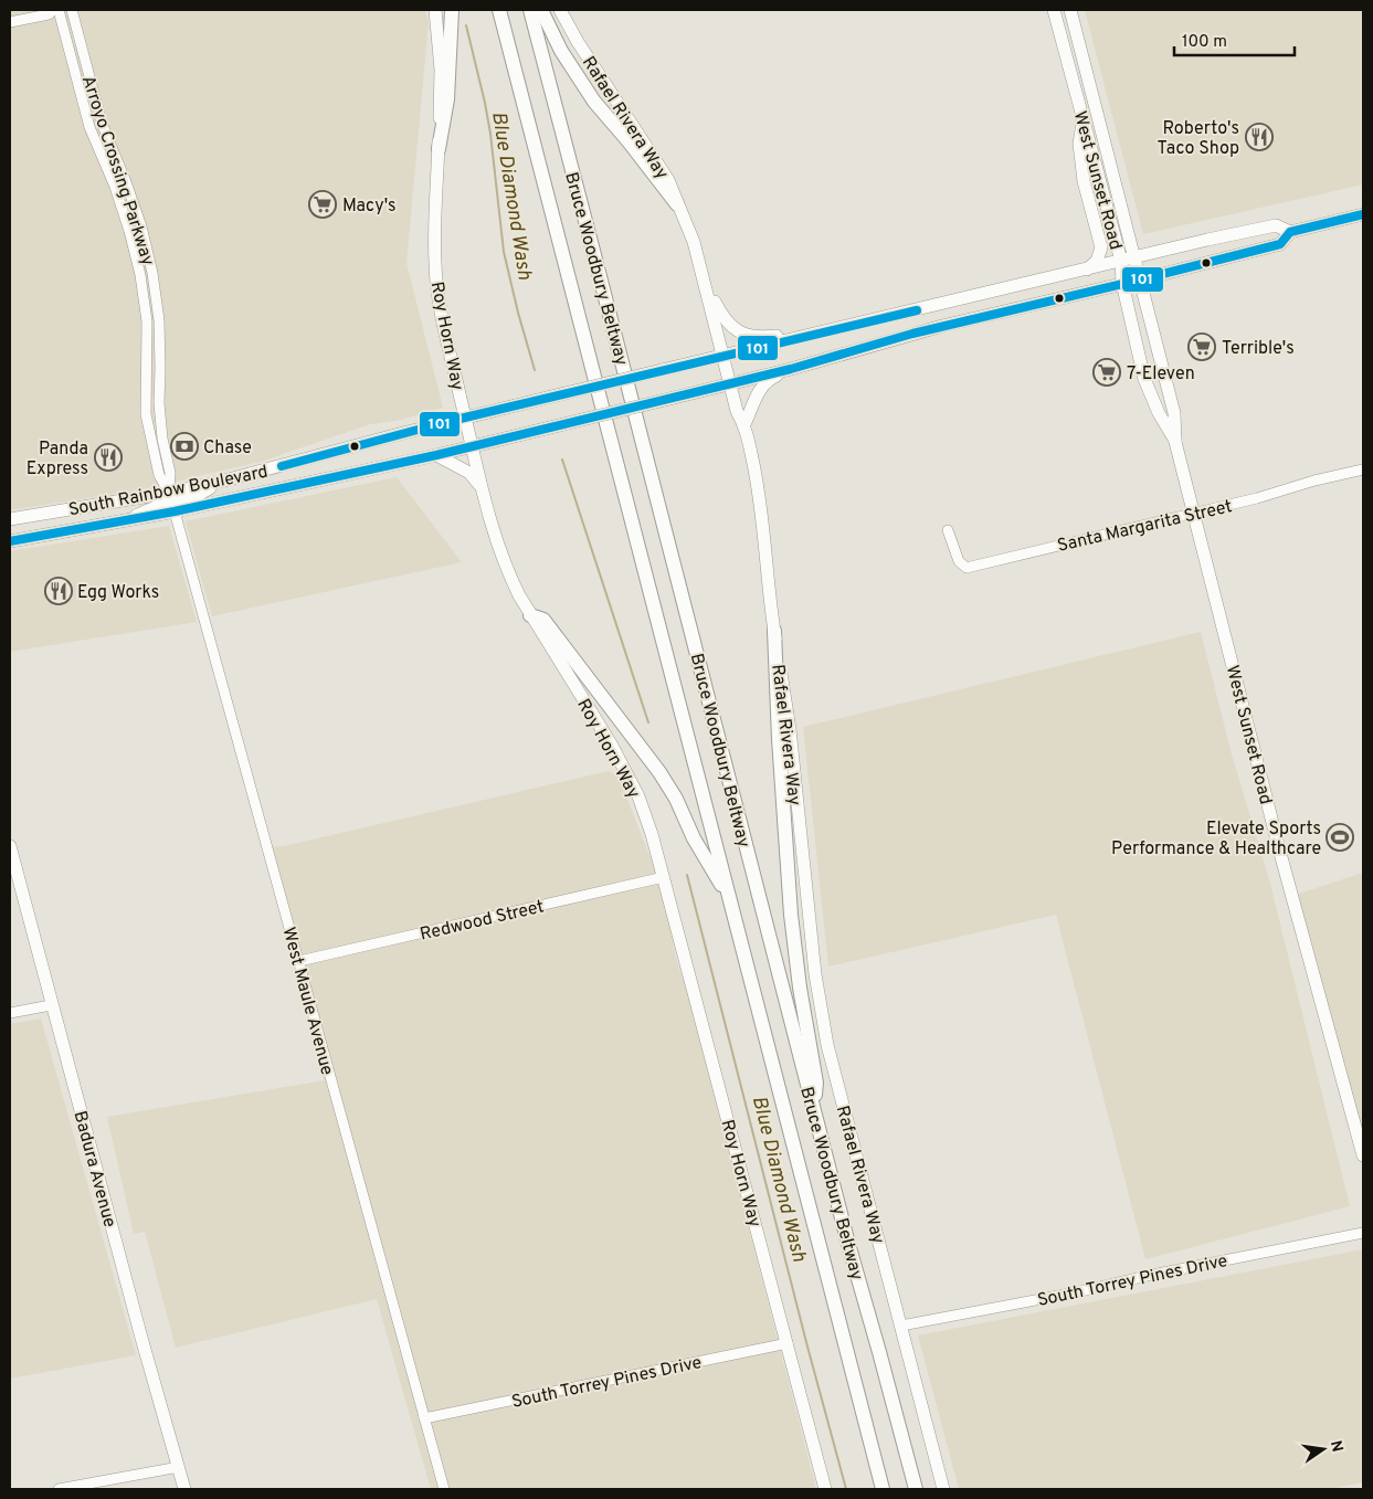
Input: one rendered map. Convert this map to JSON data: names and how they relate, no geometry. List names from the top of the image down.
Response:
{
  "streets": {
    "highway": ["Bruce Woodbury Beltway"],
    "main road": [
      "Rafael Rivera Way",
      "West Sunset Road",
      "Roy Horn Way",
      "South Rainbow Boulevard",
      "Badura Avenue"
    ],
    "street": [
      "Arroyo Crossing Parkway",
      "Santa Margarita Street",
      "Redwood Street",
      "West Maule Avenue",
      "South Torrey Pines Drive"
    ]
  },
  "crossings": [
    ["Rafael Rivera Way", "South Rainbow Boulevard"],
    ["Rafael Rivera Way", "South Torrey Pines Drive"],
    ["Arroyo Crossing Parkway", "South Rainbow Boulevard"],
    ["West Sunset Road", "South Rainbow Boulevard"],
    ["West Sunset Road", "Santa Margarita Street"],
    ["Roy Horn Way", "South Rainbow Boulevard"],
    ["Roy Horn Way", "Redwood Street"],
    ["Roy Horn Way", "South Torrey Pines Drive"],
    ["South Rainbow Boulevard", "West Maule Avenue"],
    ["Redwood Street", "West Maule Avenue"],
    ["West Maule Avenue", "South Torrey Pines Drive"]
  ],
  "water": ["Blue Diamond Wash"],
  "places": {
    "restaurant": ["Roberto's Taco Shop", "Panda Express", "Egg Works"],
    "supermarket": ["Macy's", "Terrible's", "7-Eleven"],
    "bank": ["Chase"],
    "sports": ["Elevate Sports Performance & Healthcare"]
  },
  "lines": ["transit line 101"],
  "scale_bar": "100 m",
  "north": "right"
}
